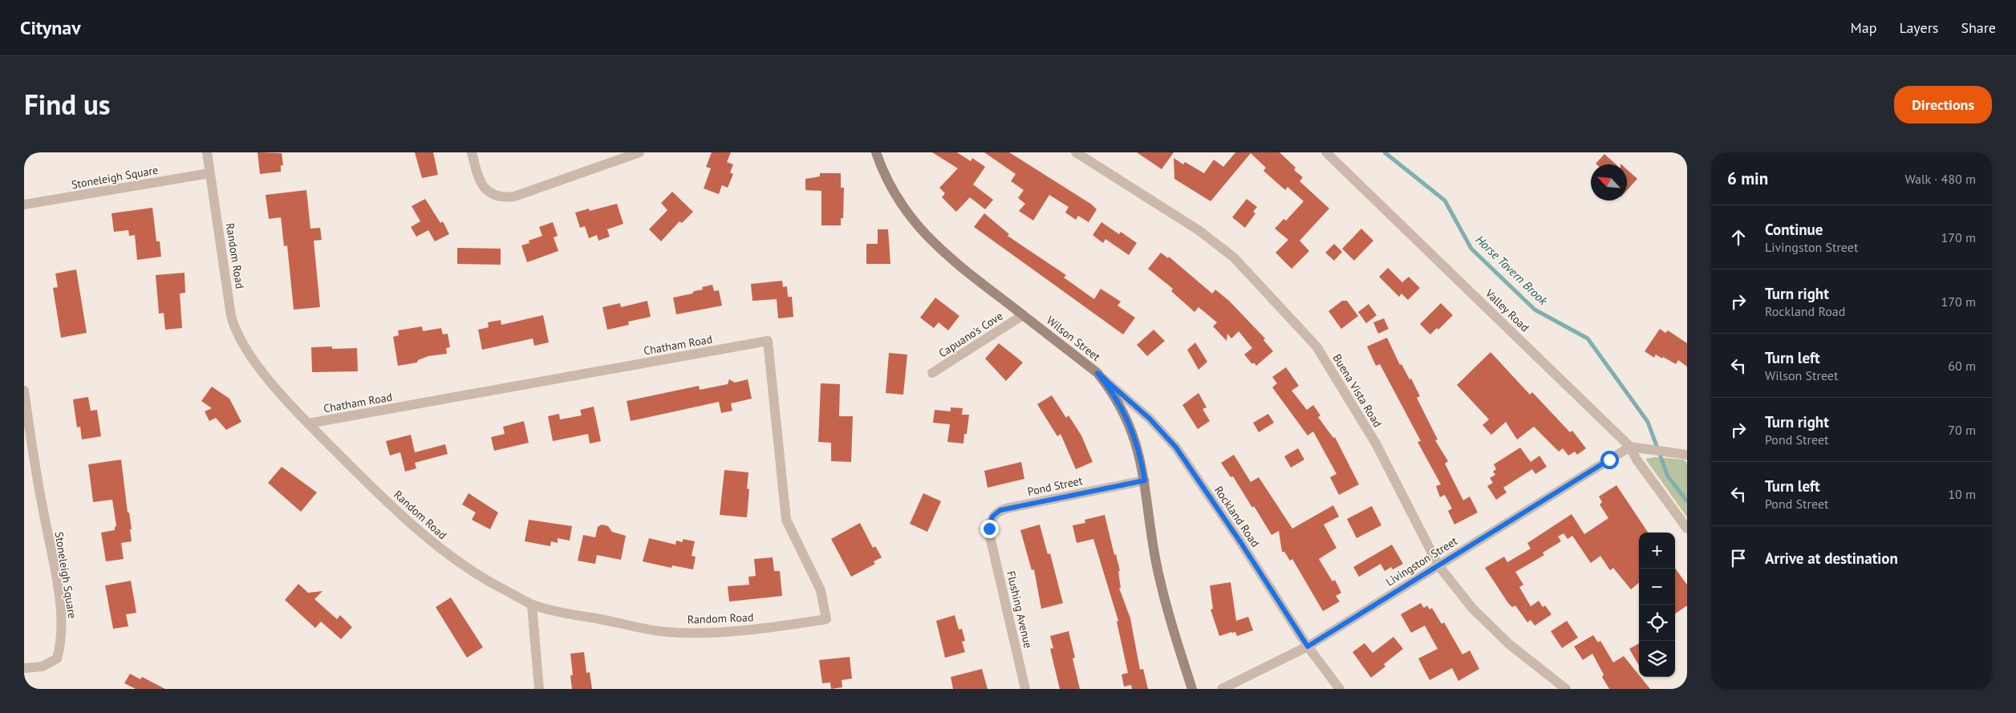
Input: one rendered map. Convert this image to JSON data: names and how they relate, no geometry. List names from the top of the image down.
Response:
{
  "streets": {
    "main road": ["Wilson Street"],
    "street": [
      "Stoneleigh Square",
      "Random Road",
      "Valley Road",
      "Capuano's Cove",
      "Chatham Road",
      "Buena Vista Road",
      "Pond Street",
      "Rockland Road",
      "Livingston Street",
      "Flushing Avenue"
    ]
  },
  "crossings": [
    ["Stoneleigh Square", "Random Road"],
    ["Random Road", "Chatham Road"],
    ["Valley Road", "Livingston Street"],
    ["Capuano's Cove", "Wilson Street"],
    ["Wilson Street", "Pond Street"],
    ["Wilson Street", "Rockland Road"],
    ["Buena Vista Road", "Livingston Street"],
    ["Pond Street", "Flushing Avenue"],
    ["Rockland Road", "Livingston Street"]
  ],
  "water": ["Horse Tavern Brook"],
  "north": "top left",
  "page": {
    "header": "Citynav",
    "nav": ["Map", "Layers", "Share"],
    "title": "Find us",
    "buttons": "Directions",
    "heading": ["6 min", "Walk · 480 m"],
    "list": [
      ["Continue", "Livingston Street", "170 m"],
      ["Turn right", "Rockland Road", "170 m"],
      ["Turn left", "Wilson Street", "60 m"],
      ["Turn right", "Pond Street", "70 m"],
      ["Turn left", "Pond Street", "10 m"],
      "Arrive at destination"
    ],
    "map_buttons": ["+", "−"]
  }
}
